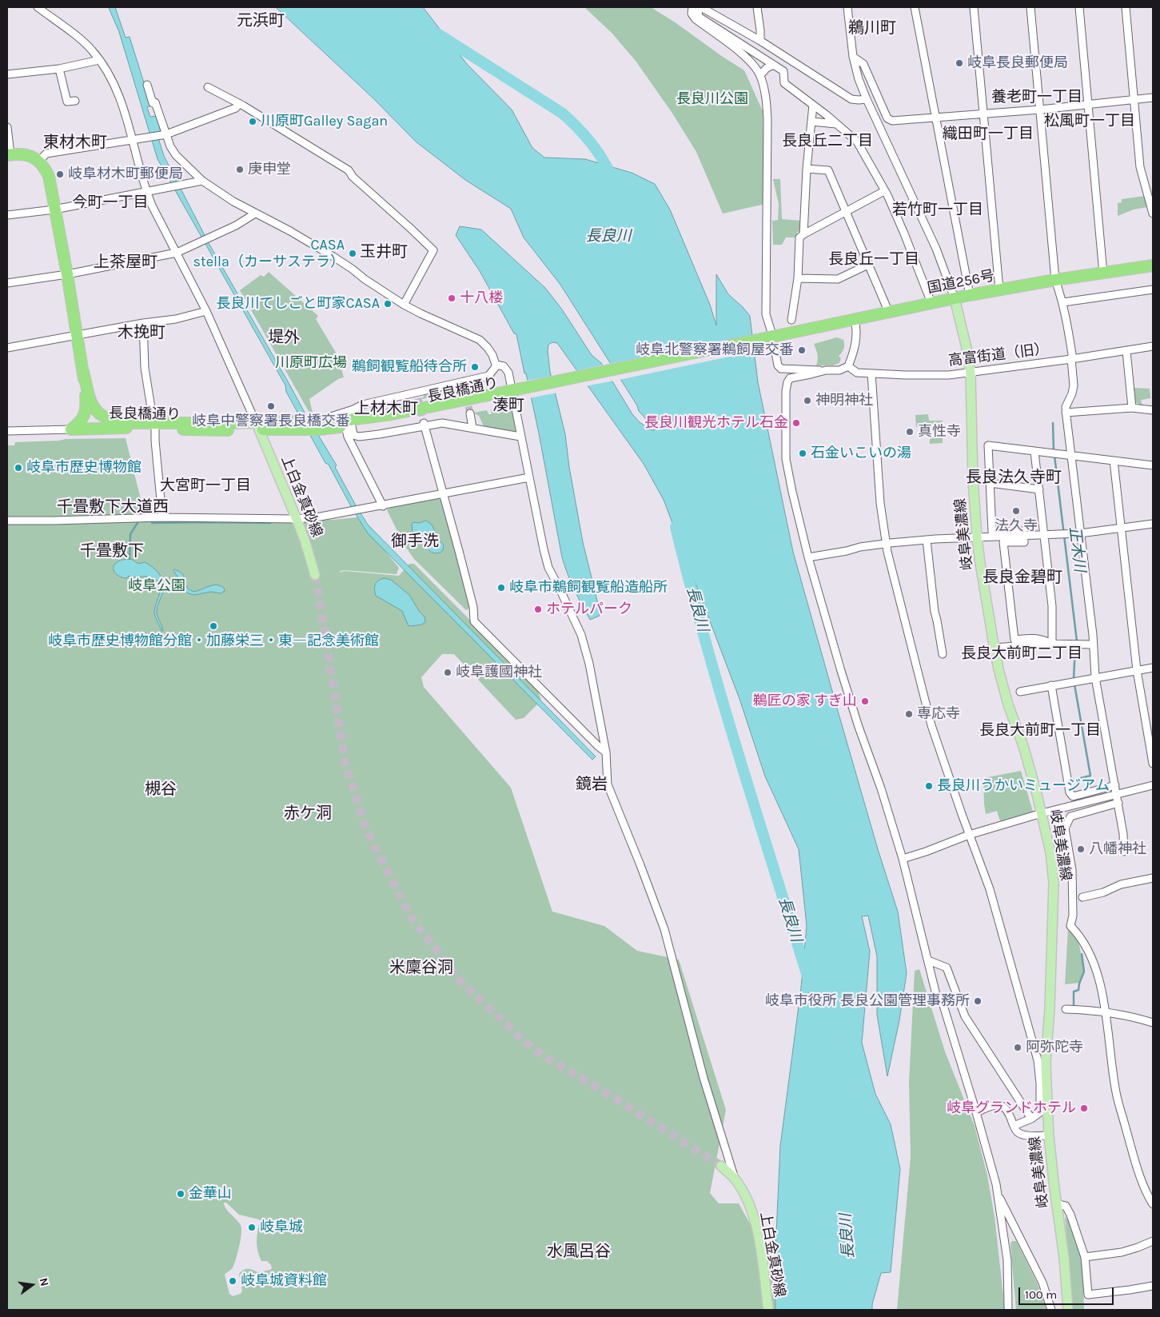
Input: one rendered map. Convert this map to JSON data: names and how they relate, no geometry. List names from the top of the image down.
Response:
{
  "streets": {
    "highway": ["国道256号", "長良橋通り"],
    "main road": ["上白金真砂線", "岐阜美濃線"],
    "street": ["高富街道（旧）"]
  },
  "crossings": [
    ["国道256号", "長良橋通り"],
    ["国道256号", "岐阜美濃線"],
    ["高富街道（旧）", "岐阜美濃線"],
    ["長良橋通り", "上白金真砂線"]
  ],
  "districts": [
    "元浜町",
    "鵜川町",
    "養老町一丁目",
    "松風町一丁目",
    "織田町一丁目",
    "長良丘二丁目",
    "東材木町",
    "今町一丁目",
    "若竹町一丁目",
    "玉井町",
    "長良丘一丁目",
    "上茶屋町",
    "木挽町",
    "堤外",
    "湊町",
    "上材木町",
    "長良法久寺町",
    "大宮町一丁目",
    "千畳敷下大道西",
    "御手洗",
    "千畳敷下",
    "長良金碧町",
    "長良大前町二丁目",
    "長良大前町一丁目",
    "鏡岩",
    "槻谷",
    "赤ケ洞",
    "米廩谷洞",
    "水風呂谷"
  ],
  "water": ["長良川", "正木川"],
  "parks": ["長良川公園", "川原町広場", "岐阜公園"],
  "places": [
    "岐阜長良郵便局",
    "川原町Galley Sagan",
    "庚申堂",
    "岐阜材木町郵便局",
    "CASA stella（カーサステラ）",
    "十八楼",
    "長良川てしごと町家CASA",
    "岐阜北警察署鵜飼屋交番",
    "鵜飼観覧船待合所",
    "神明神社",
    "岐阜中警察署長良橋交番",
    "長良川観光ホテル石金",
    "真性寺",
    "石金いこいの湯",
    "岐阜市歴史博物館",
    "法久寺",
    "岐阜市鵜飼観覧船造船所",
    "ホテルパーク",
    "岐阜市歴史博物館分館・加藤栄三・東―記念美術館",
    "岐阜護國神社",
    "鵜匠の家 すぎ山",
    "専応寺",
    "長良川うかいミュージアム",
    "八幡神社",
    "岐阜市役所 長良公園管理事務所",
    "阿弥陀寺",
    "岐阜グランドホテル",
    "金華山",
    "岐阜城",
    "岐阜城資料館"
  ],
  "scale_bar": "100 m",
  "north": "right"
}
